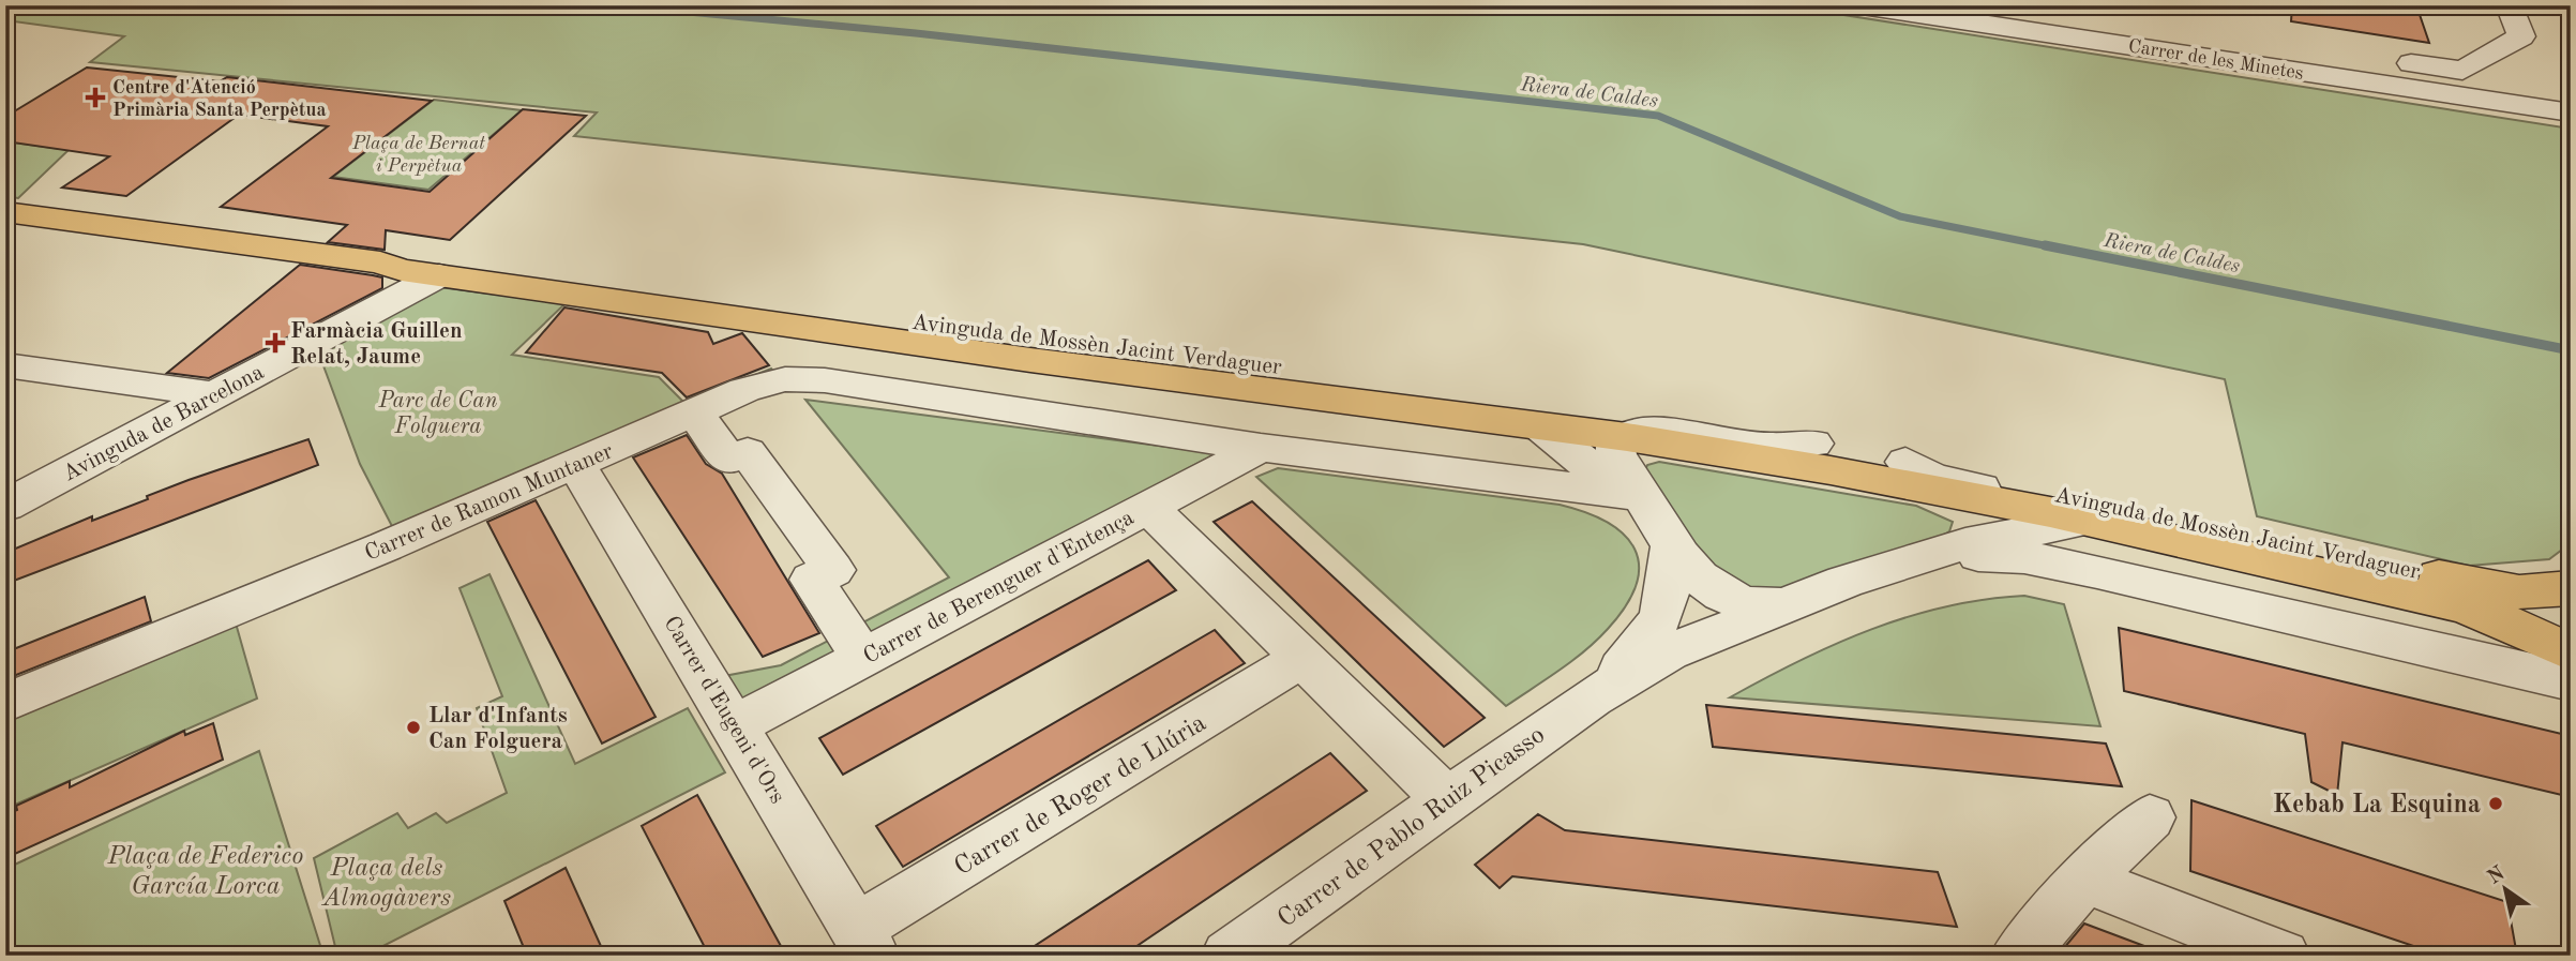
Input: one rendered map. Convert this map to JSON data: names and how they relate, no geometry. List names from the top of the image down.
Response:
{
  "streets": {
    "main road": ["Avinguda de Mossèn Jacint Verdaguer"],
    "street": [
      "Carrer de les Minetes",
      "Avinguda de Barcelona",
      "Carrer de Ramon Muntaner",
      "Carrer de Berenguer d'Entença",
      "Carrer d'Eugeni d'Ors",
      "Carrer de Roger de Llúria",
      "Carrer de Pablo Ruiz Picasso"
    ]
  },
  "crossings": [
    ["Avinguda de Mossèn Jacint Verdaguer", "Avinguda de Barcelona"],
    ["Avinguda de Mossèn Jacint Verdaguer", "Carrer de Pablo Ruiz Picasso"],
    ["Carrer de Ramon Muntaner", "Carrer de Berenguer d'Entença"],
    ["Carrer de Ramon Muntaner", "Carrer d'Eugeni d'Ors"],
    ["Carrer de Berenguer d'Entença", "Carrer d'Eugeni d'Ors"],
    ["Carrer d'Eugeni d'Ors", "Carrer de Roger de Llúria"]
  ],
  "water": ["Riera de Caldes"],
  "parks": [
    "Plaça de Bernat i Perpètua",
    "Parc de Can Folguera",
    "Plaça de Federico García Lorca",
    "Plaça dels Almogàvers"
  ],
  "places": {
    "health": ["Centre d'Atenció Primària Santa Perpètua", "Farmàcia Guillen Relat, Jaume"],
    "other": ["Llar d'Infants Can Folguera", "Kebab La Esquina"]
  },
  "north": "top left"
}
